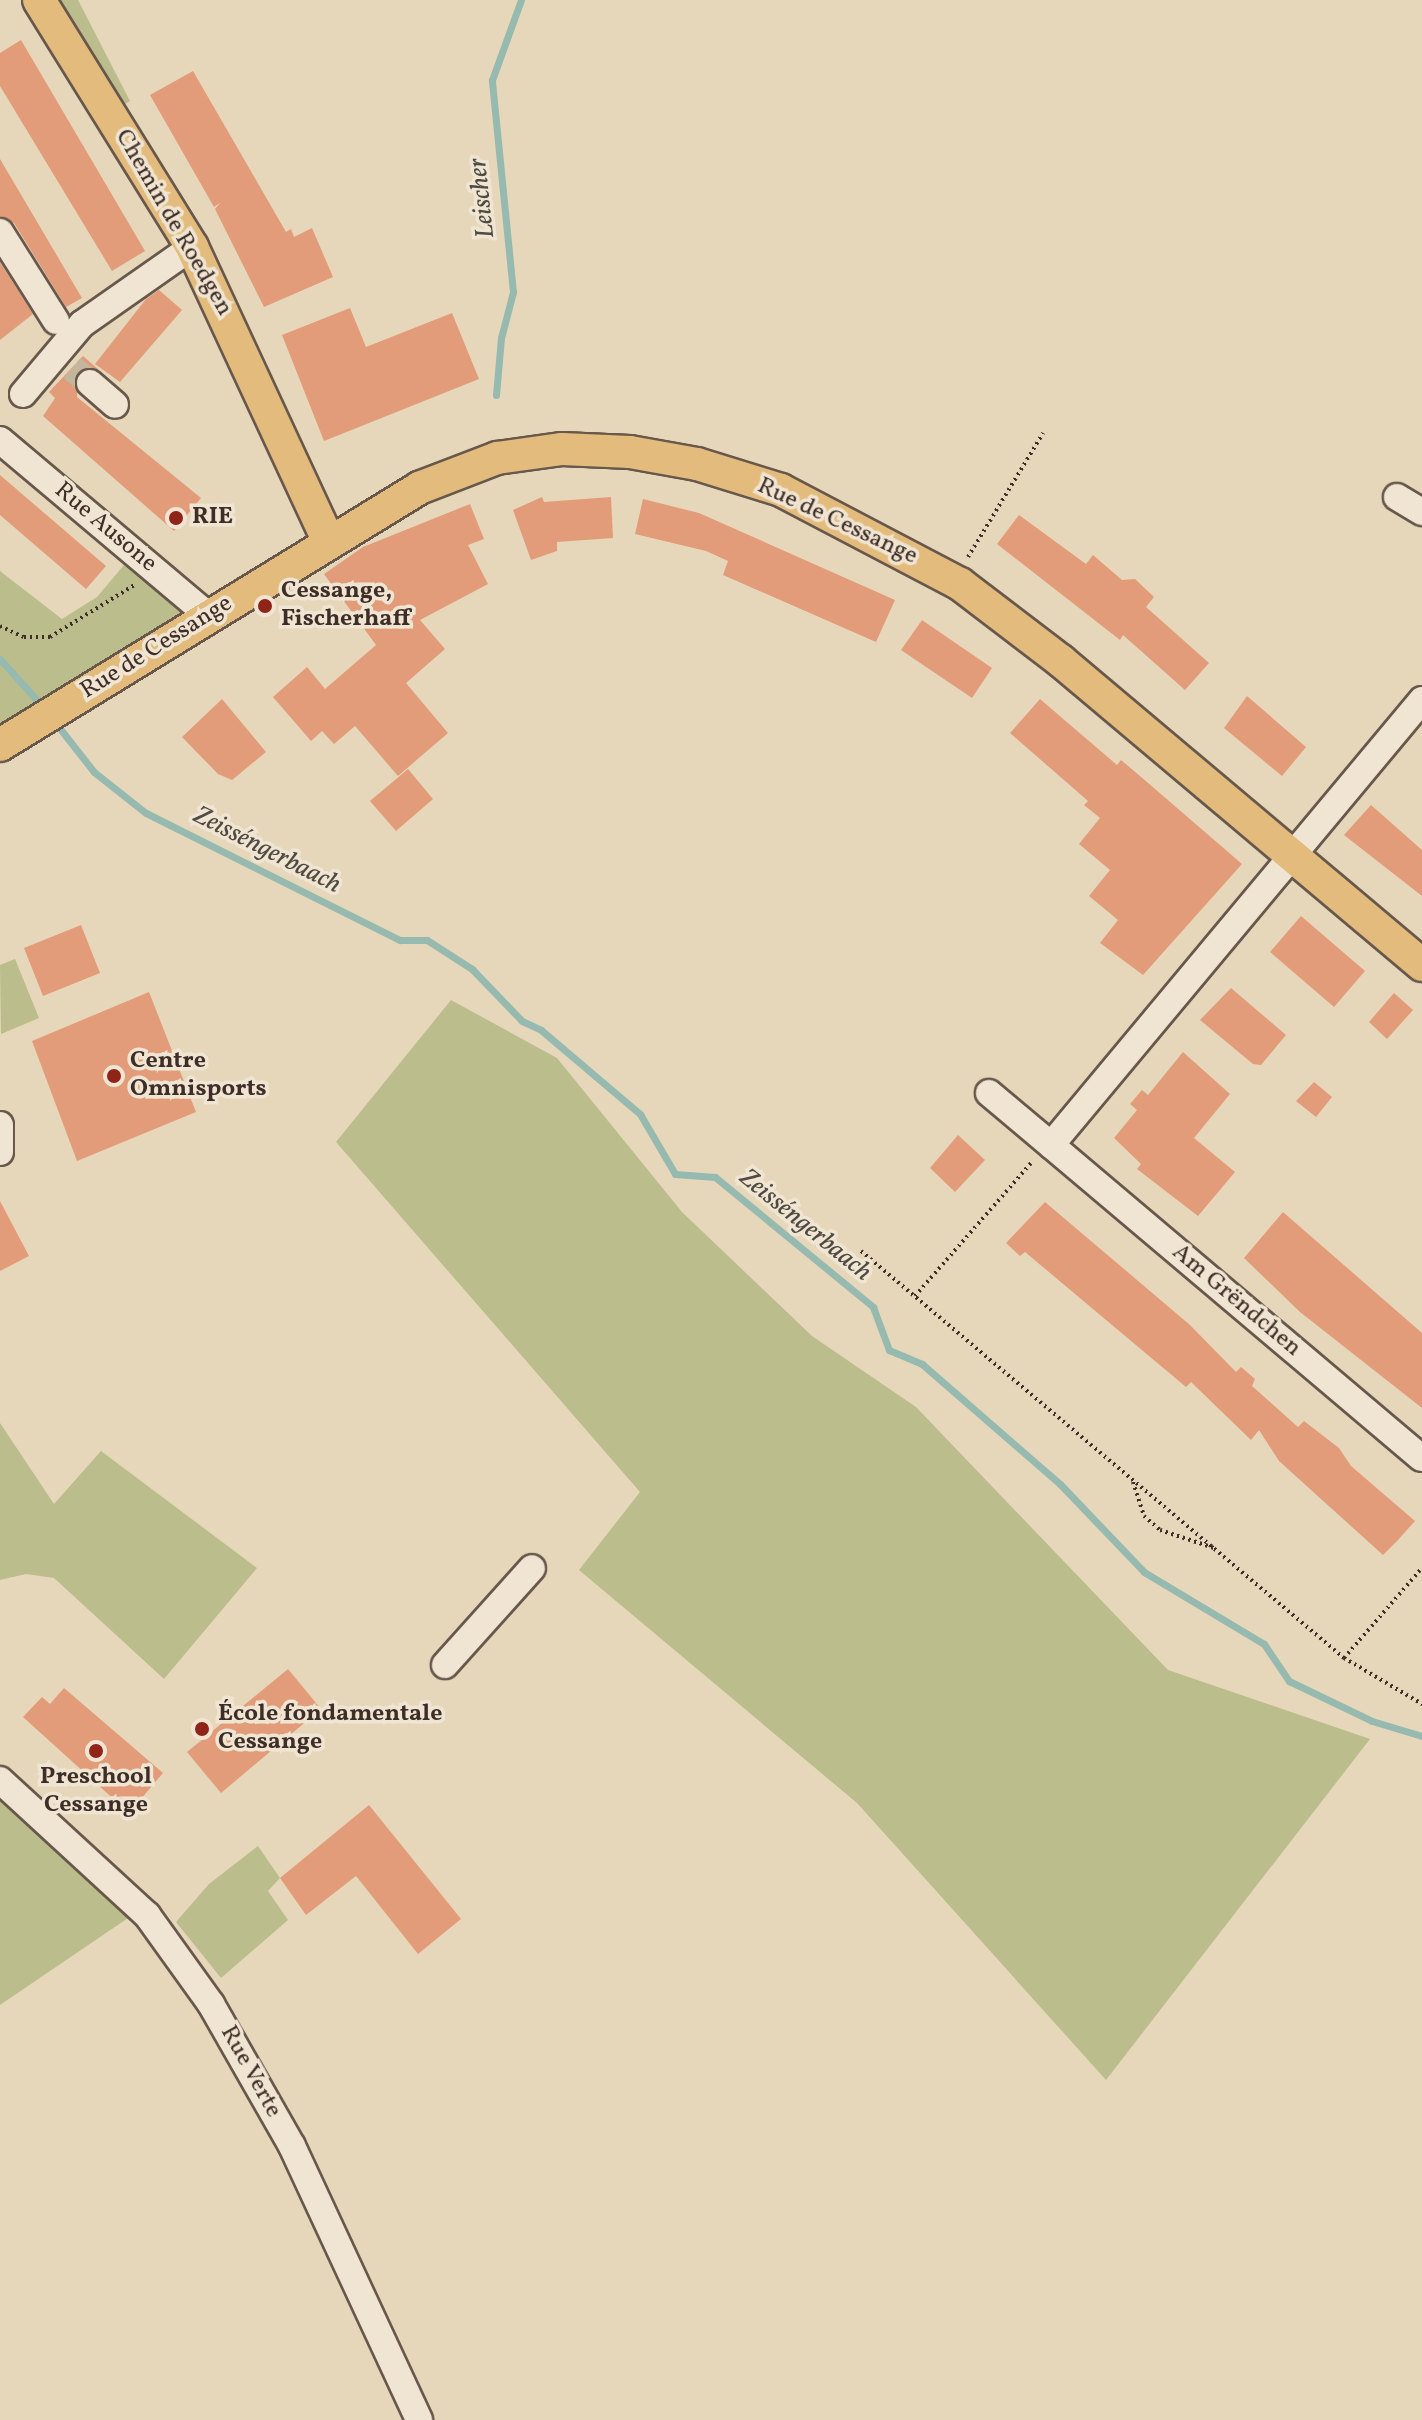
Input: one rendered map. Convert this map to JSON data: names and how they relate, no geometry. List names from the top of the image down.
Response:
{
  "streets": {
    "main road": ["Chemin de Roedgen", "Rue de Cessange"],
    "street": ["Rue Ausone", "Am Grëndchen", "Rue Verte"]
  },
  "crossings": [
    ["Chemin de Roedgen", "Rue de Cessange"],
    ["Rue de Cessange", "Rue Ausone"]
  ],
  "water": ["Leischer", "Zeisséngerbaach"],
  "places": [
    "RIE",
    "Cessange, Fischerhaff",
    "Centre Omnisports",
    "École fondamentale Cessange",
    "Preschool Cessange"
  ]
}
